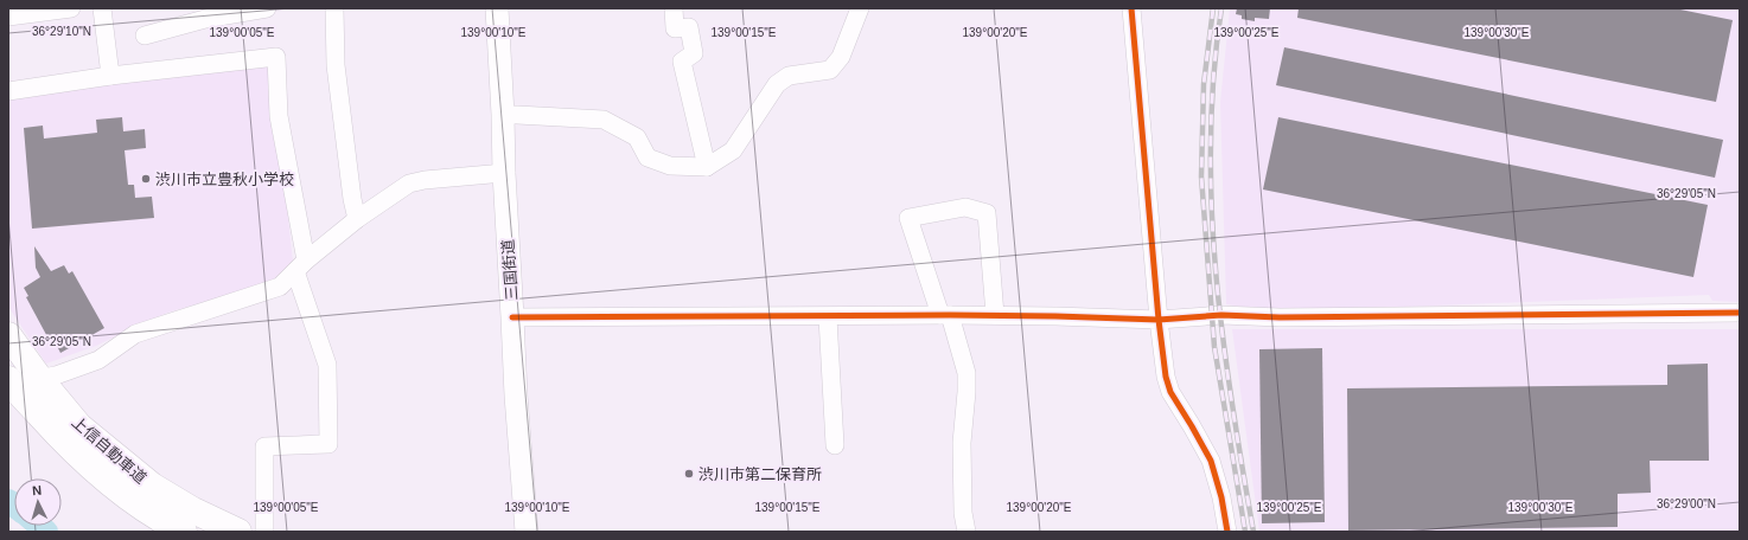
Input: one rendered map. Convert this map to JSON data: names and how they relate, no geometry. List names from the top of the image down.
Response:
{
  "streets": {
    "highway": ["上信自動車道"],
    "main road": ["三国街道"]
  },
  "places": ["渋川市立豊秋小学校", "渋川市第二保育所"],
  "north": "top",
  "coordinates": [
    "36°29'10\"N",
    "139°00'05\"E",
    "139°00'10\"E",
    "139°00'15\"E",
    "139°00'20\"E",
    "139°00'25\"E",
    "139°00'30\"E",
    "36°29'05\"N",
    "36°29'00\"N"
  ]
}
